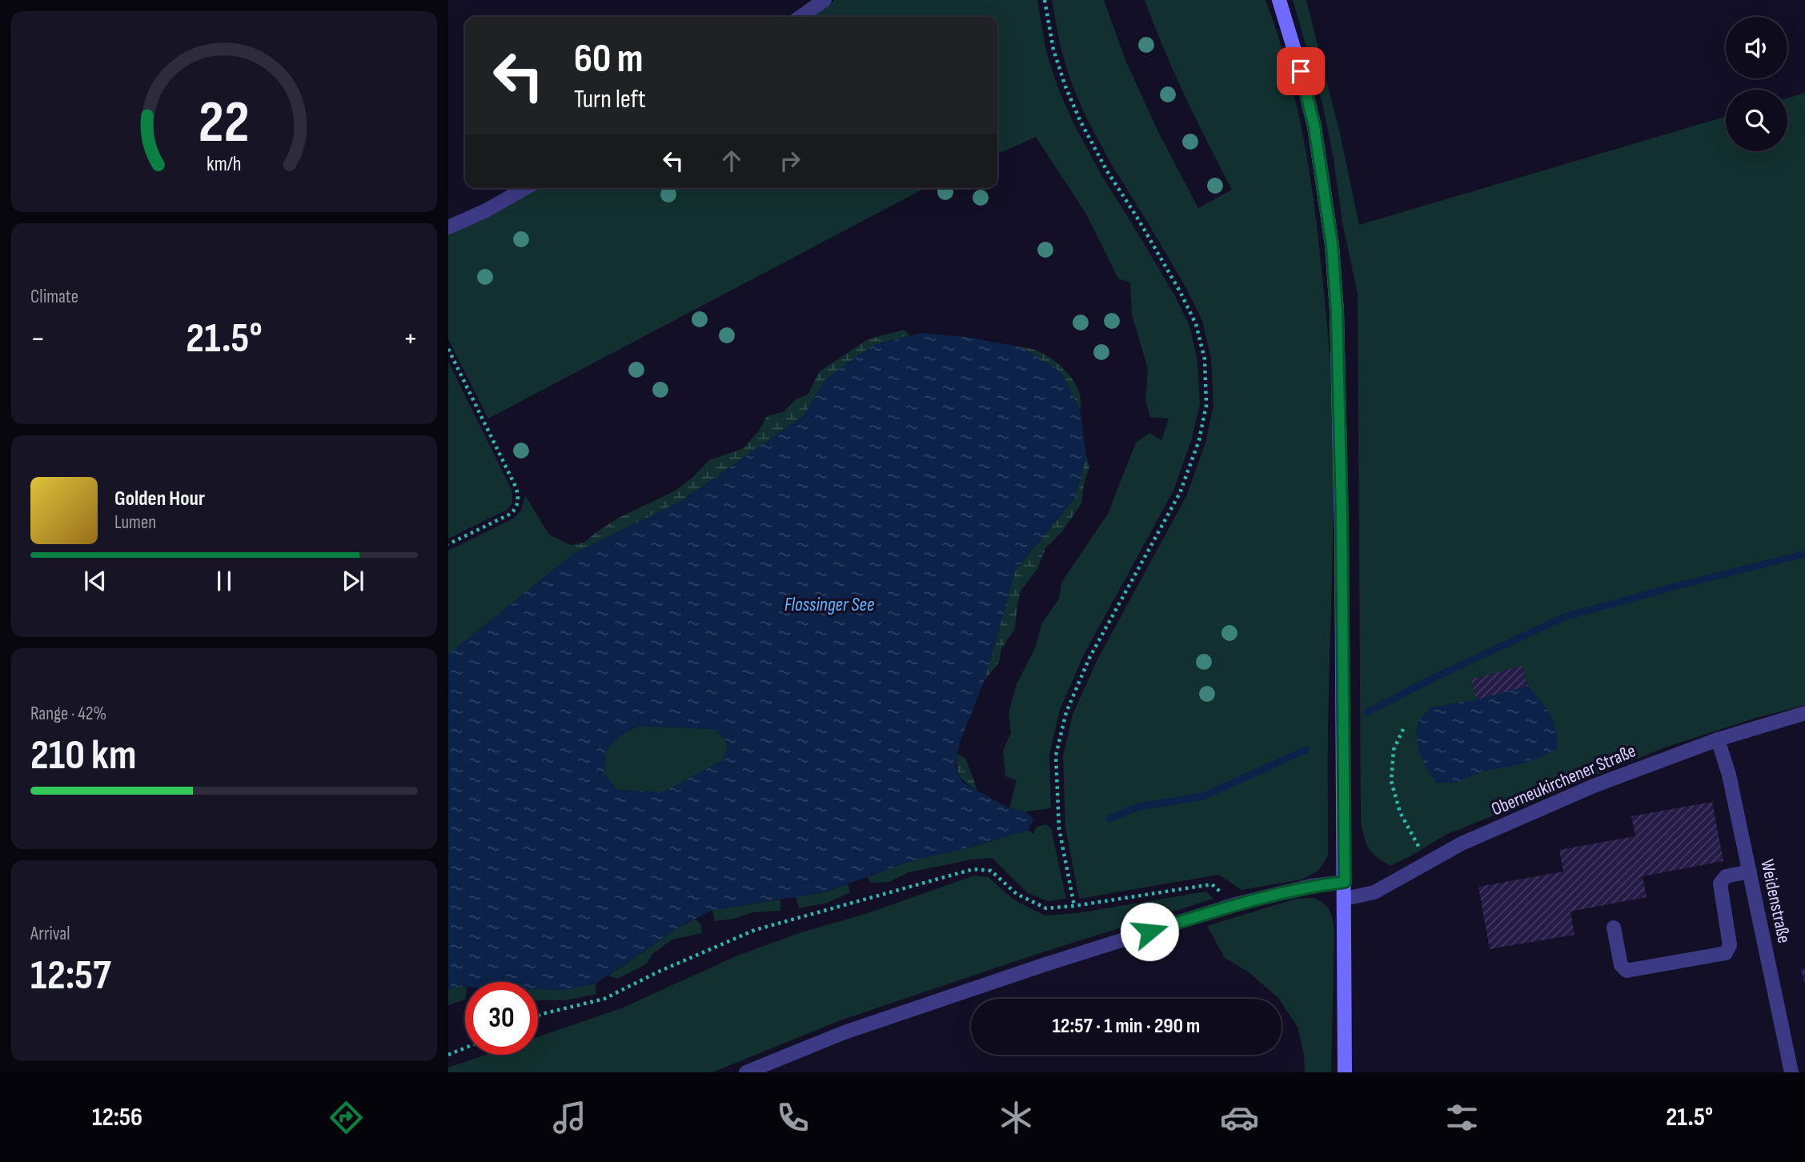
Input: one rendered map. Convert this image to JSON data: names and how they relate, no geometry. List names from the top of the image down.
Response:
{
  "streets": {
    "street": ["Oberneukirchener Straße", "Weidenstraße"]
  },
  "crossings": [
    ["Oberneukirchener Straße", "Weidenstraße"]
  ],
  "water": ["Flossinger See"],
  "page": {
    "turn": ["60 m", "Turn left"],
    "tile": [
      "Climate",
      ["Range · 42%", "210 km"],
      ["Arrival", "12:57"]
    ],
    "heat": ["−", "21.5°", "+"],
    "song": ["Golden Hour", "Lumen"],
    "limit": "30",
    "trip": "12:57 · 1 min · 290 m",
    "tabs": ["12:56", "21.5°"],
    "gauge": ["22", "km/h"]
  }
}
